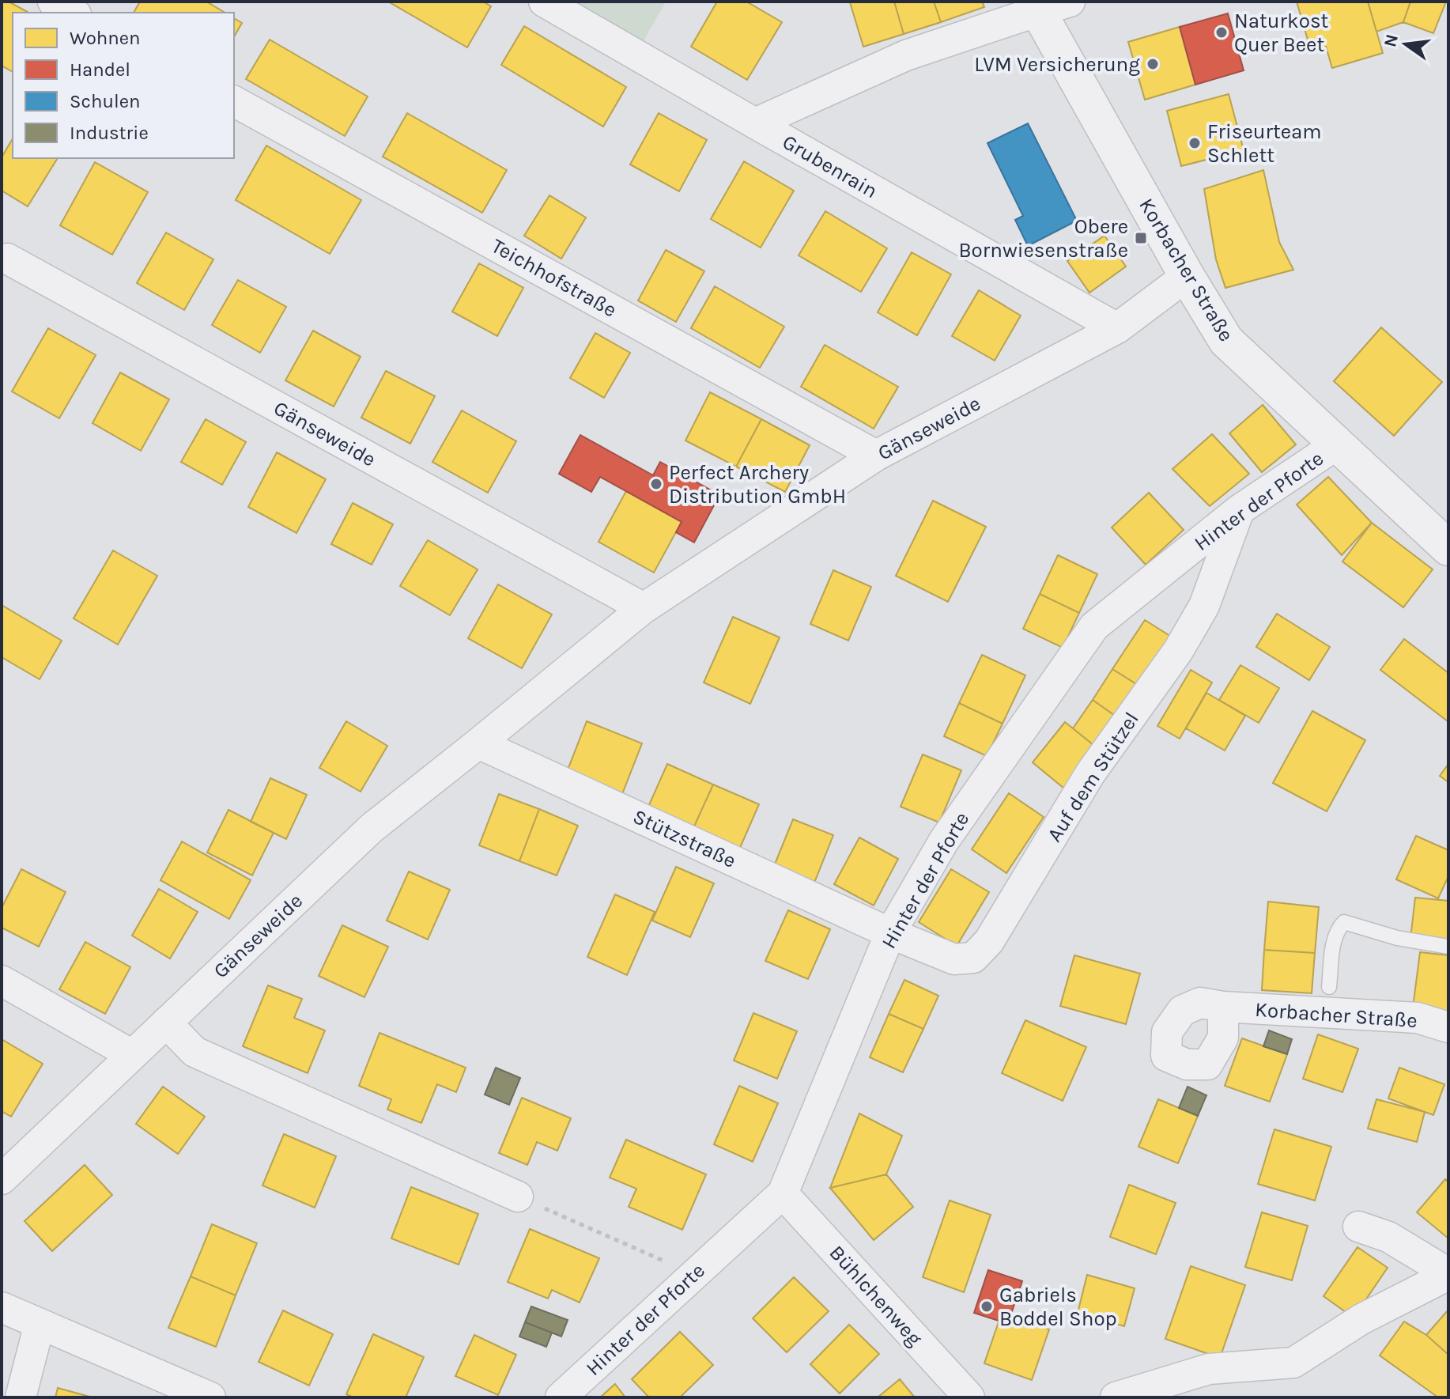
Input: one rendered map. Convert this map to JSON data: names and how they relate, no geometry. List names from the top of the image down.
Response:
{
  "streets": {
    "street": [
      "Grubenrain",
      "Korbacher Straße",
      "Teichhofstraße",
      "Gänseweide",
      "Hinter der Pforte",
      "Auf dem Stützel",
      "Stützstraße",
      "Bühlchenweg"
    ]
  },
  "crossings": [
    ["Grubenrain", "Gänseweide"],
    ["Korbacher Straße", "Gänseweide"],
    ["Korbacher Straße", "Hinter der Pforte"],
    ["Teichhofstraße", "Gänseweide"],
    ["Gänseweide", "Stützstraße"],
    ["Hinter der Pforte", "Auf dem Stützel"],
    ["Hinter der Pforte", "Stützstraße"],
    ["Hinter der Pforte", "Bühlchenweg"],
    ["Auf dem Stützel", "Stützstraße"]
  ],
  "places": {
    "other": [
      "Naturkost Quer Beet",
      "LVM Versicherung",
      "Friseurteam Schlett",
      "Perfect Archery Distribution GmbH",
      "Gabriels Boddel Shop"
    ],
    "transit": ["Obere Bornwiesenstraße"]
  },
  "legend": [
    "Wohnen",
    "Handel",
    "Schulen",
    "Industrie"
  ],
  "north": "left"
}
